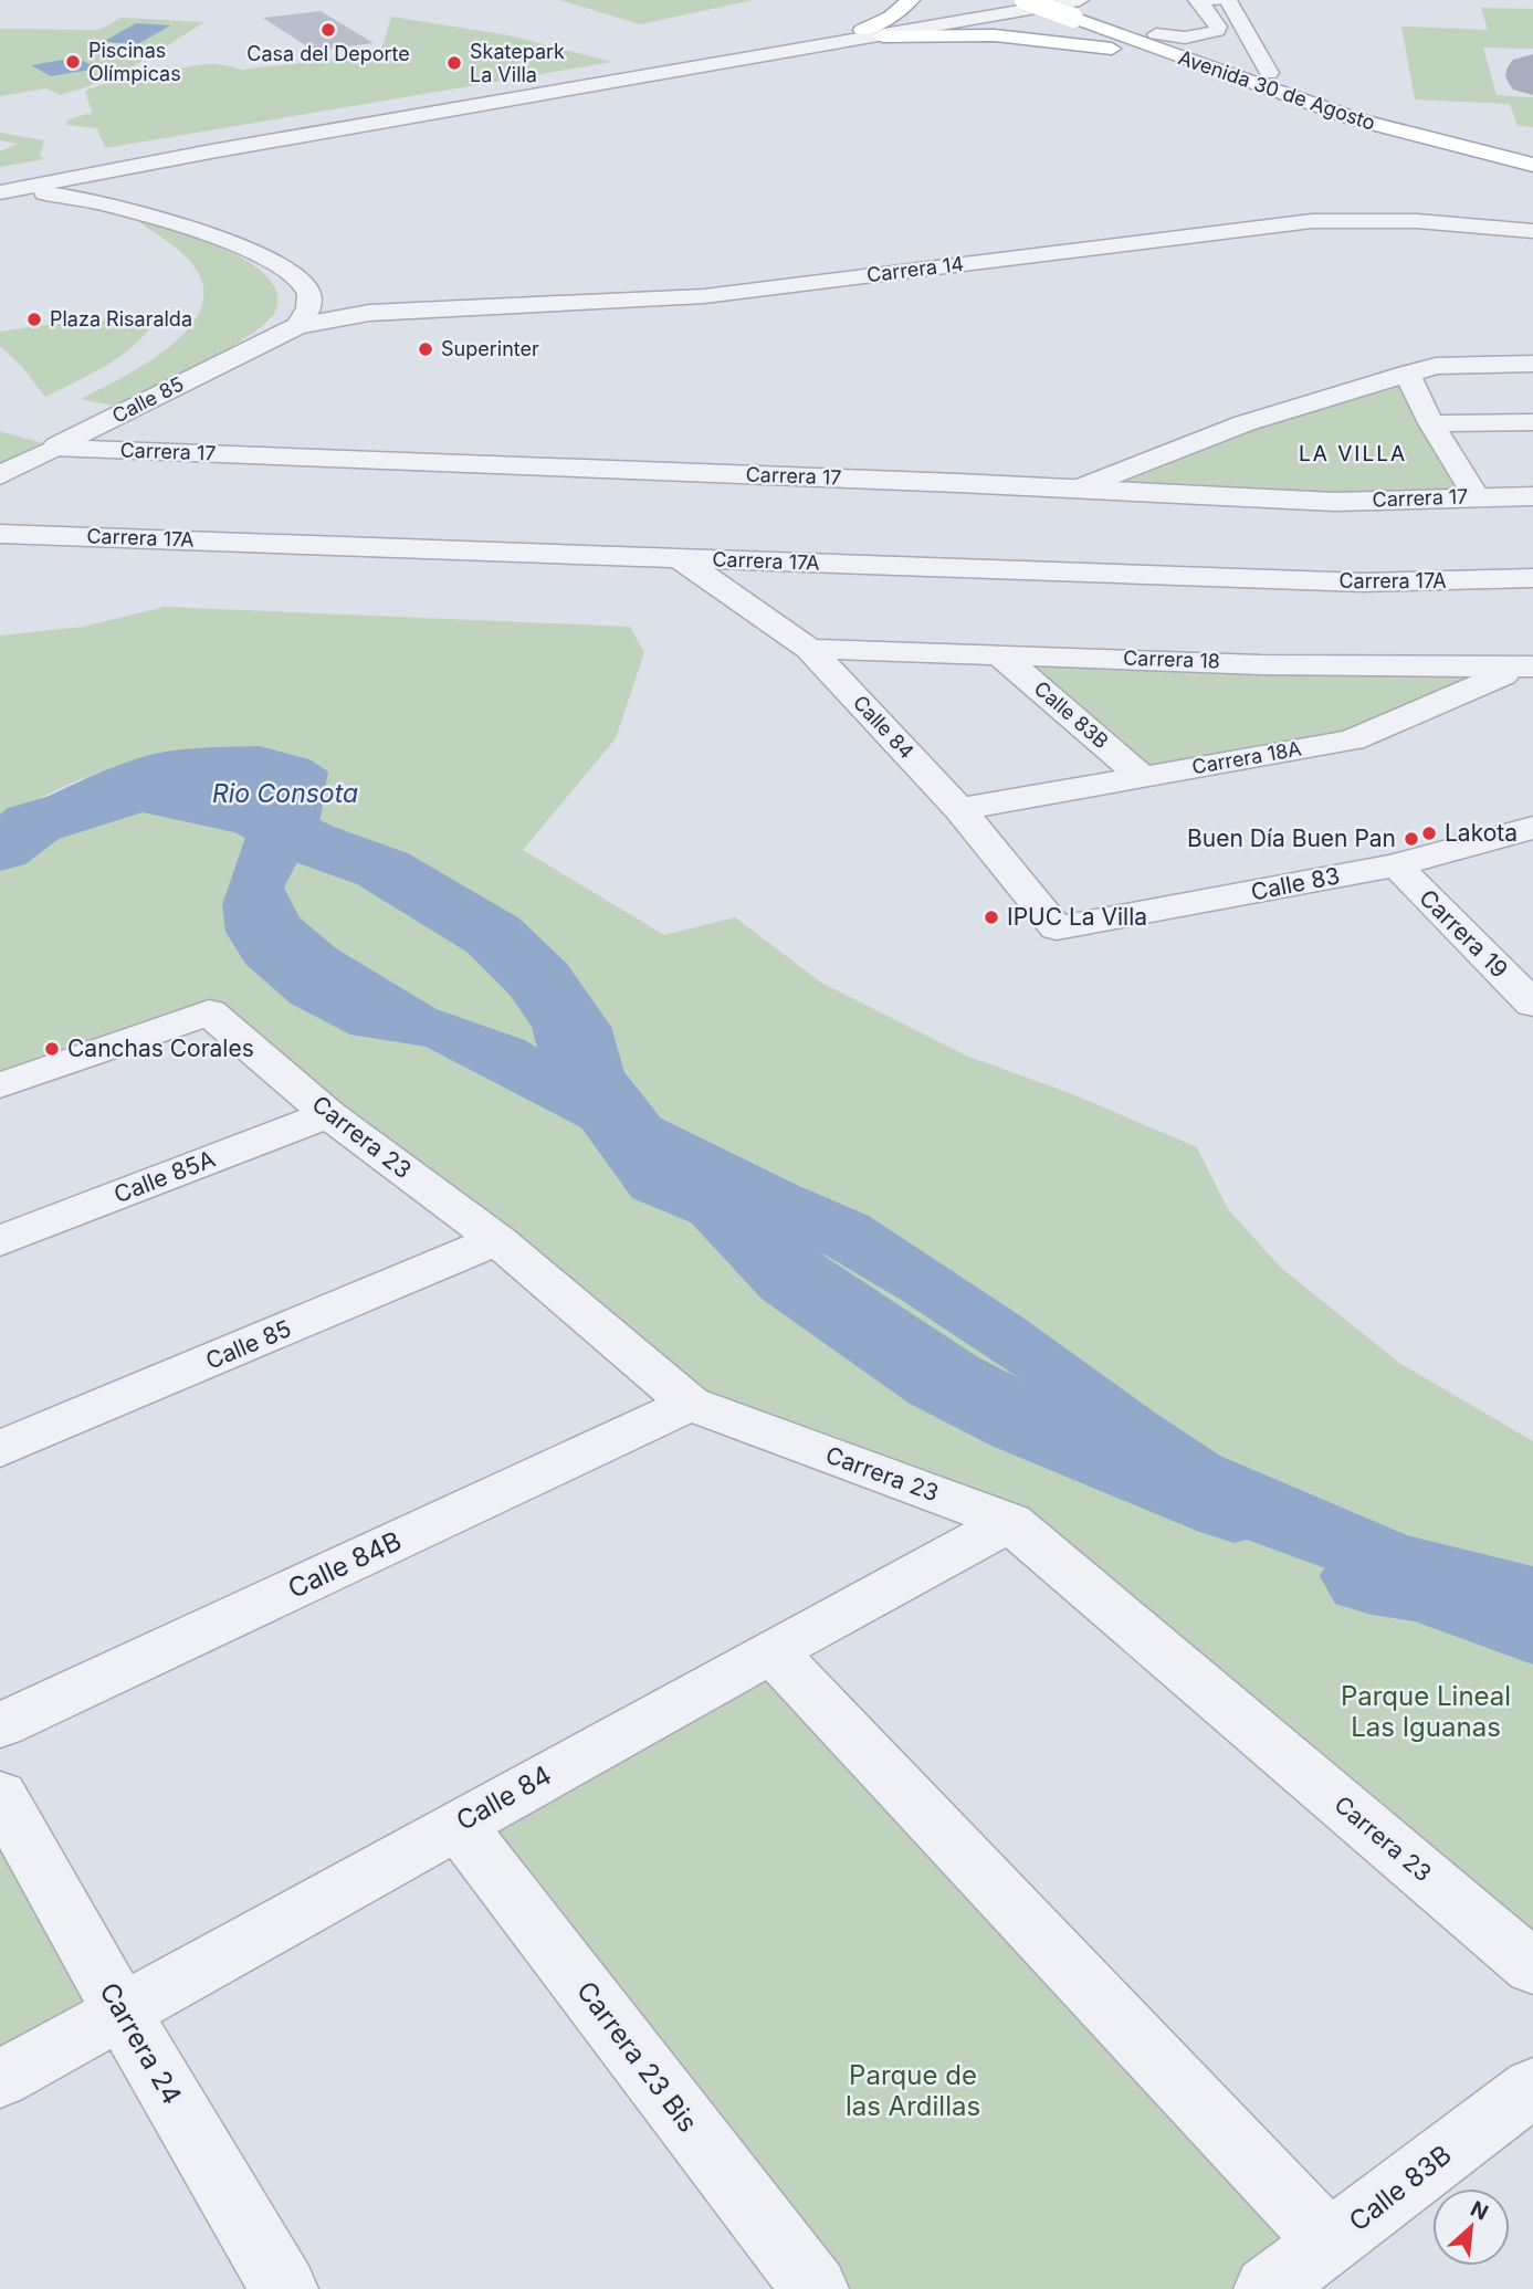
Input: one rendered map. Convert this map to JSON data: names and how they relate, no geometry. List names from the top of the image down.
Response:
{
  "streets": {
    "main road": ["Avenida 30 de Agosto"],
    "street": [
      "Carrera 14",
      "Calle 85",
      "Carrera 17",
      "Carrera 17A",
      "Carrera 18",
      "Calle 83B",
      "Calle 84",
      "Carrera 18A",
      "Calle 83",
      "Carrera 19",
      "Carrera 23",
      "Calle 85A",
      "Calle 84B",
      "Carrera 24",
      "Carrera 23 Bis"
    ]
  },
  "crossings": [
    ["Carrera 14", "Calle 85"],
    ["Calle 85", "Carrera 17"],
    ["Calle 85", "Carrera 23"],
    ["Carrera 17A", "Calle 84"],
    ["Carrera 18", "Calle 83B"],
    ["Carrera 18", "Calle 84"],
    ["Carrera 18", "Carrera 18A"],
    ["Calle 83B", "Carrera 18A"],
    ["Calle 84", "Carrera 18A"],
    ["Calle 84", "Calle 83"],
    ["Calle 84", "Carrera 23"],
    ["Calle 84", "Carrera 24"],
    ["Calle 84", "Carrera 23 Bis"],
    ["Calle 83", "Carrera 19"],
    ["Carrera 23", "Calle 85A"],
    ["Carrera 23", "Calle 84B"]
  ],
  "districts": ["LA VILLA"],
  "water": ["Rio Consota"],
  "parks": ["Parque Lineal Las Iguanas", "Parque de las Ardillas"],
  "places": [
    "Casa del Deporte",
    "Piscinas Olímpicas",
    "Skatepark La Villa",
    "Plaza Risaralda",
    "Superinter",
    "Lakota",
    "Buen Día Buen Pan",
    "IPUC La Villa",
    "Canchas Corales"
  ],
  "north": "top right"
}
